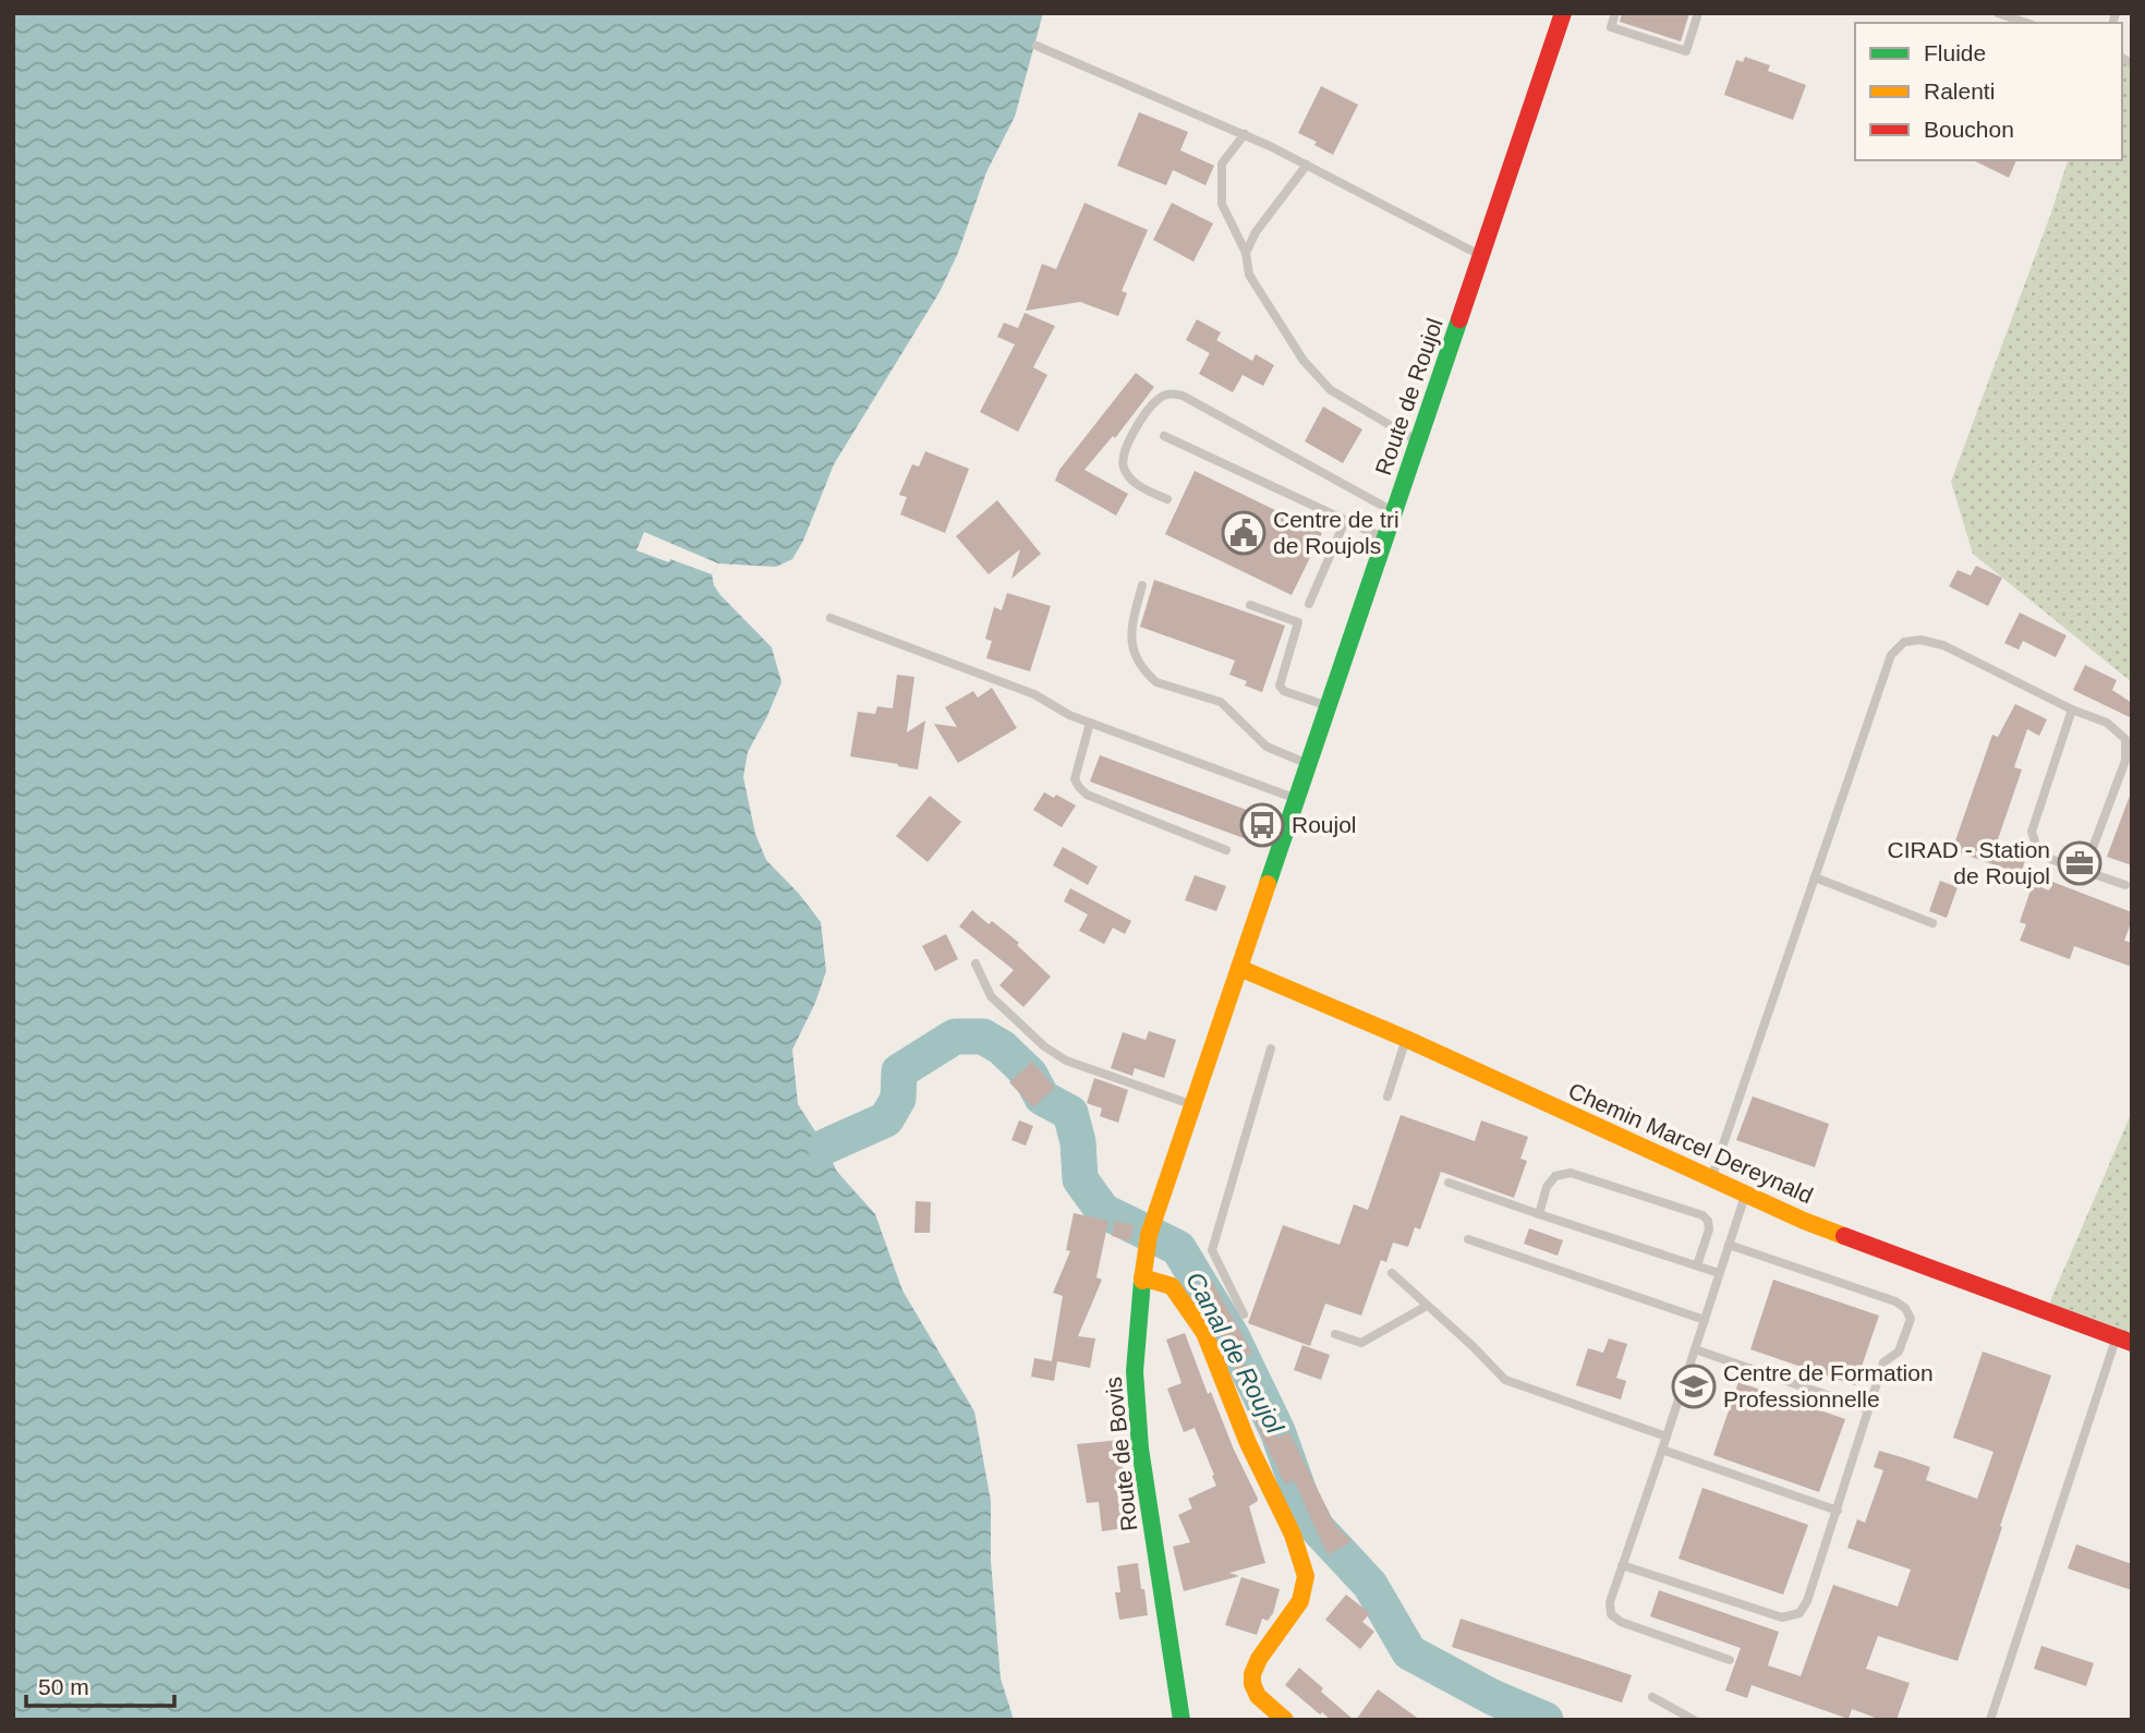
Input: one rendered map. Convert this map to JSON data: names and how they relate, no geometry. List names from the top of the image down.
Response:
{
  "streets": {
    "main road": ["Route de Roujol", "Chemin Marcel Dereynald", "Route de Bovis"]
  },
  "crossings": [
    ["Route de Roujol", "Chemin Marcel Dereynald"],
    ["Route de Roujol", "Route de Bovis"],
    ["Chemin Marcel Dereynald", "Route de Bovis"]
  ],
  "water": ["Canal de Roujol"],
  "places": {
    "public building": ["Centre de tri de Roujols"],
    "bus stop": ["Roujol"],
    "office": ["CIRAD - Station de Roujol"],
    "school or university": ["Centre de Formation Professionnelle"]
  },
  "legend": ["Fluide", "Ralenti", "Bouchon"],
  "scale_bar": "50 m"
}
